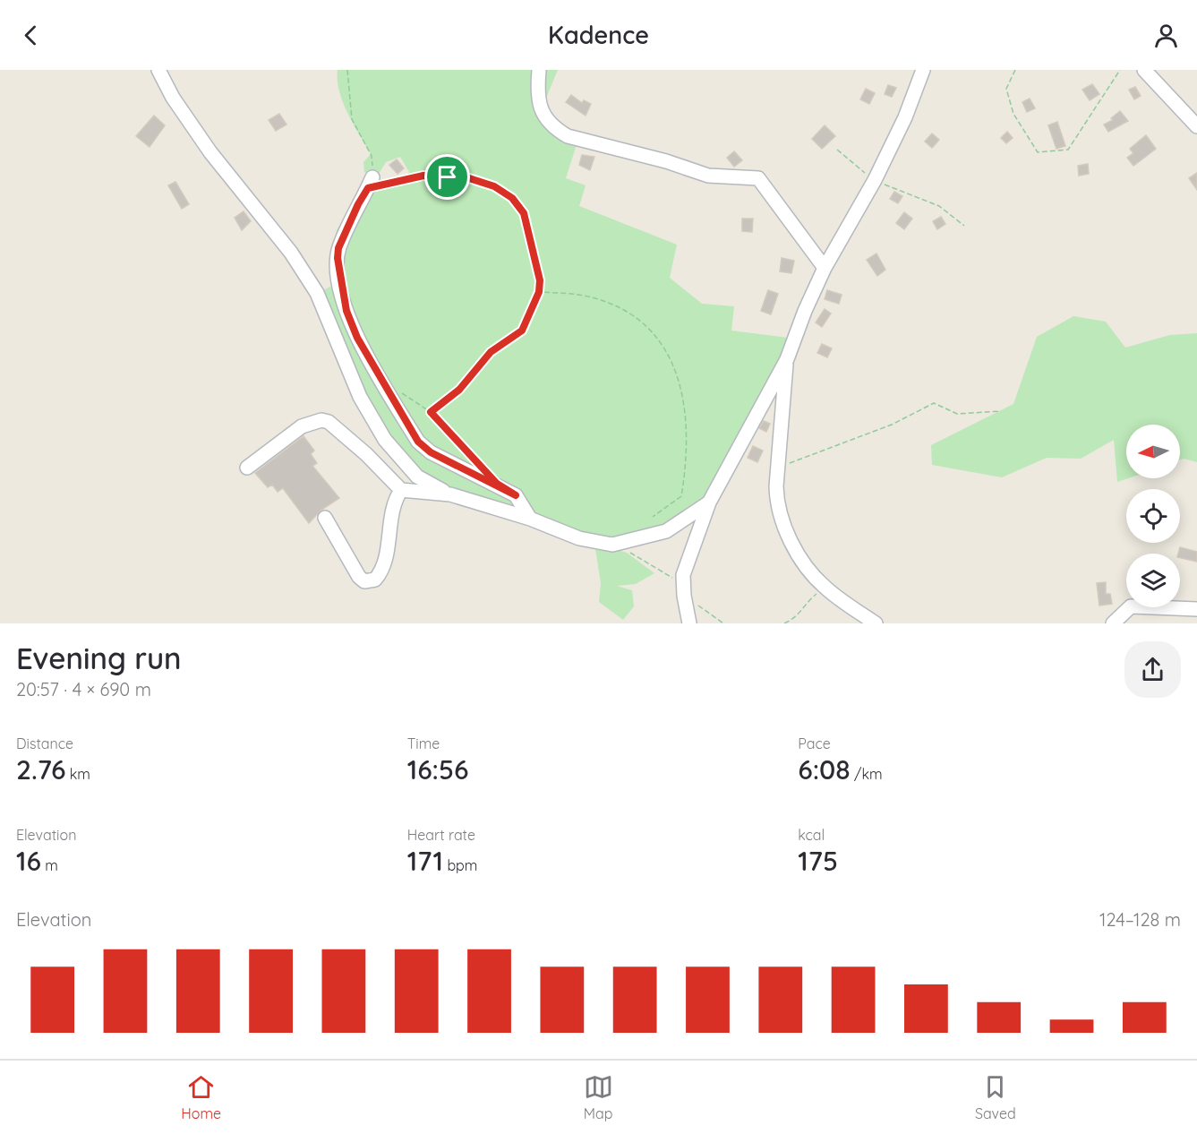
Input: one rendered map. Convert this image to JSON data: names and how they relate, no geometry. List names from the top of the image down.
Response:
{
  "north": "left",
  "page": {
    "header": "Kadence",
    "heading": ["Evening run", "20:57 · 4 × 690 m"],
    "stats": [
      ["Distance", "2.76 km"],
      ["Time", "16:56"],
      ["Pace", "6:08 /km"],
      ["Elevation", "16 m"],
      ["Heart rate", "171 bpm"],
      ["kcal", "175"]
    ],
    "chart": ["Elevation", "124–128 m"],
    "tabs": ["Home", "Map", "Saved"]
  }
}
